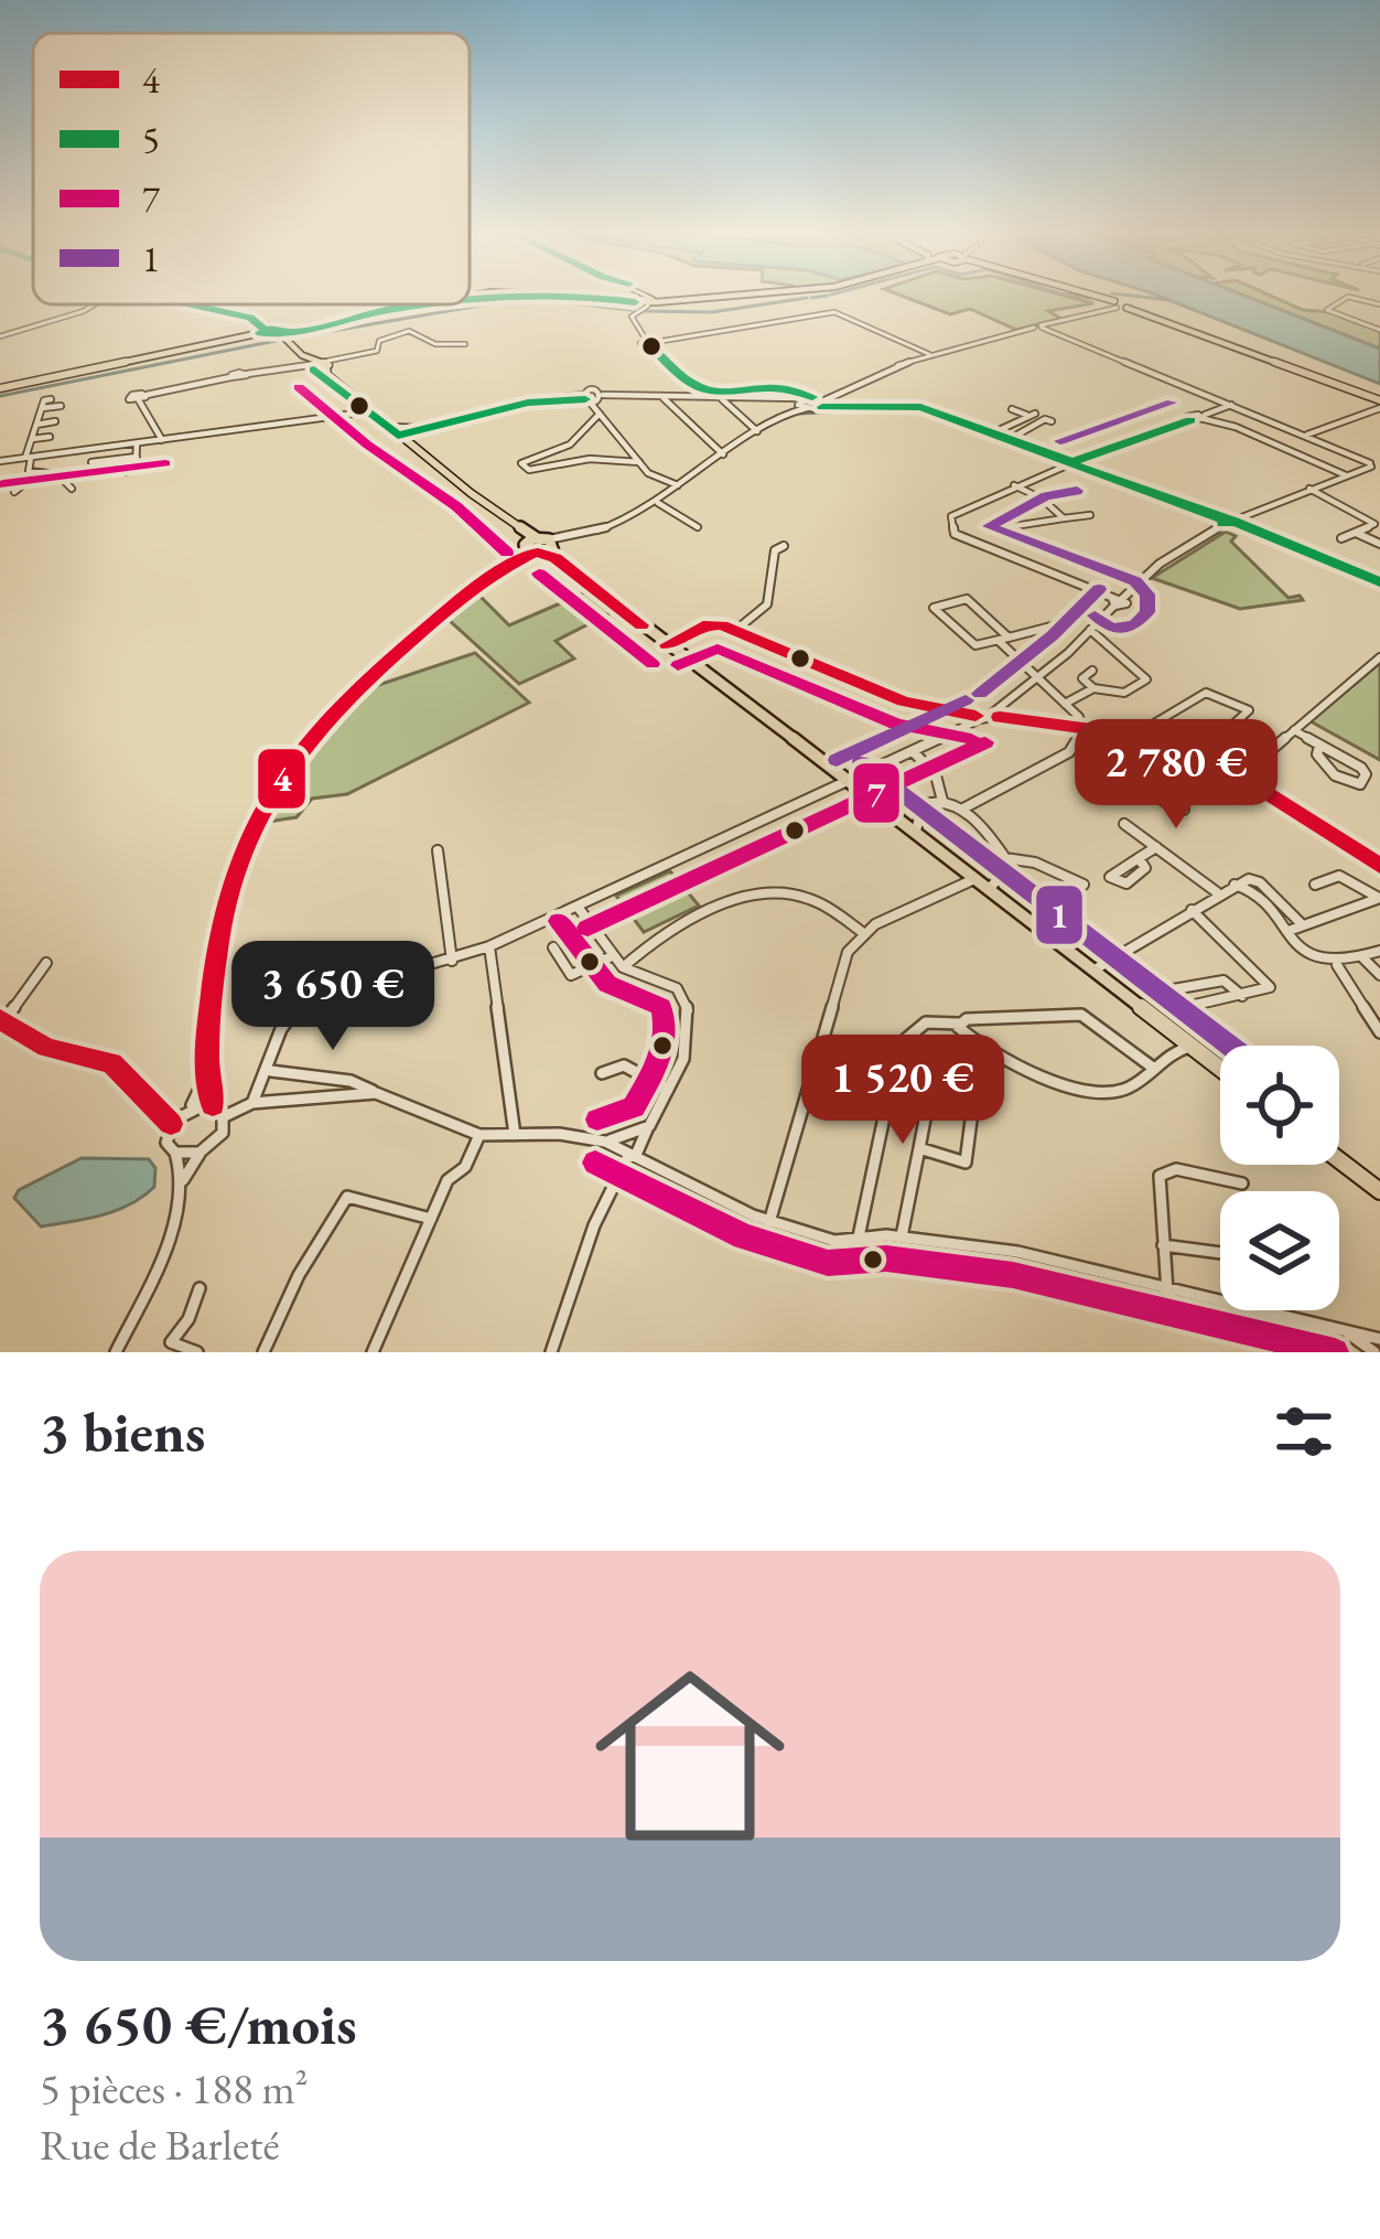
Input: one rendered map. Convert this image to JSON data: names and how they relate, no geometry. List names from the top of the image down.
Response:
{
  "lines": [
    "transit line 5",
    "transit line 7",
    "transit line 1",
    "transit line 4"
  ],
  "legend": [
    "4",
    "5",
    "7",
    "1"
  ],
  "page": {
    "price": ["2 780 €", "3 650 €", "1 520 €"],
    "heading": "3 biens",
    "list": [
      {
        "name": "3 650 €/mois",
        "note": "5 pièces · 188 m² · Rue de Barleté"
      }
    ]
  }
}
